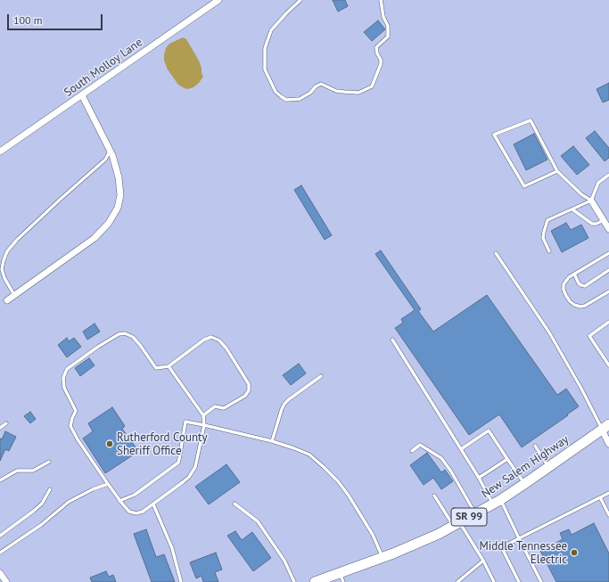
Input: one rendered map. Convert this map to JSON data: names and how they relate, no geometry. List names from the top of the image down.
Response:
{
  "streets": {
    "main road": ["New Salem Highway", "SR 99"],
    "street": ["South Molloy Lane"]
  },
  "places": ["Rutherford County Sheriff Office", "Middle Tennessee Electric"],
  "scale_bar": "100 m"
}
